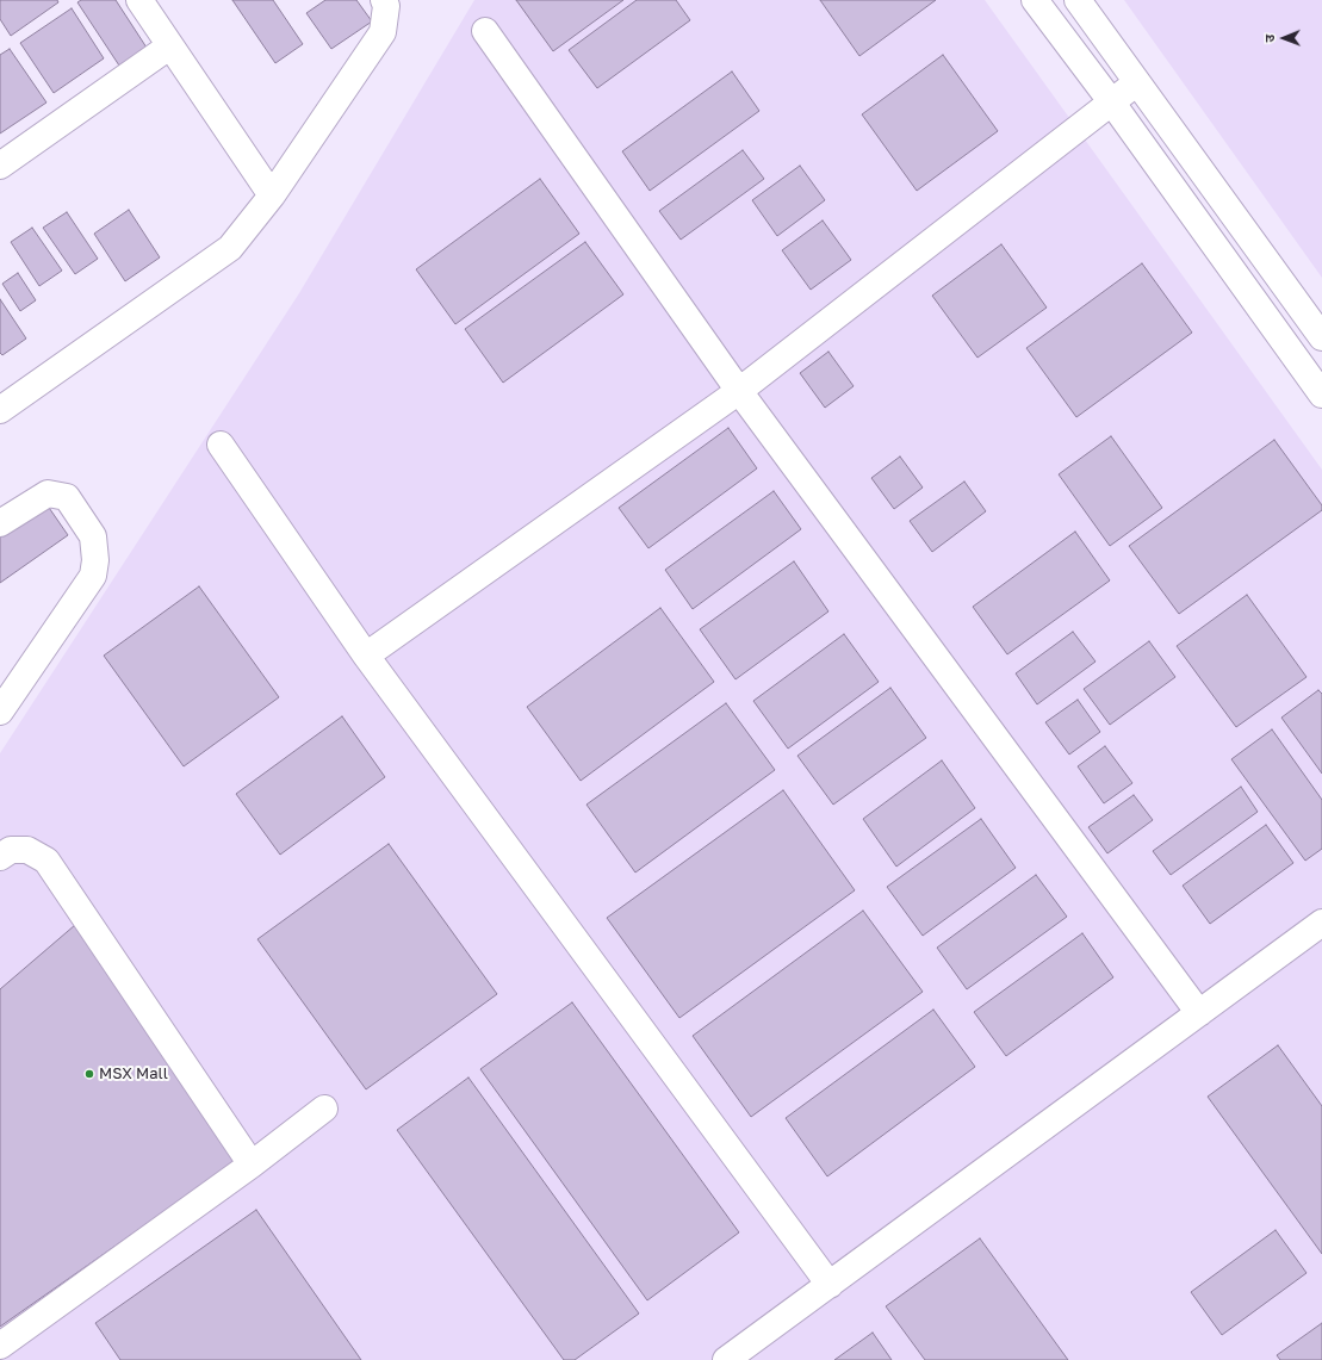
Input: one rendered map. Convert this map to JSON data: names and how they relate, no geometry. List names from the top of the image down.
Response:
{
  "places": ["MSX Mall"],
  "north": "left"
}
